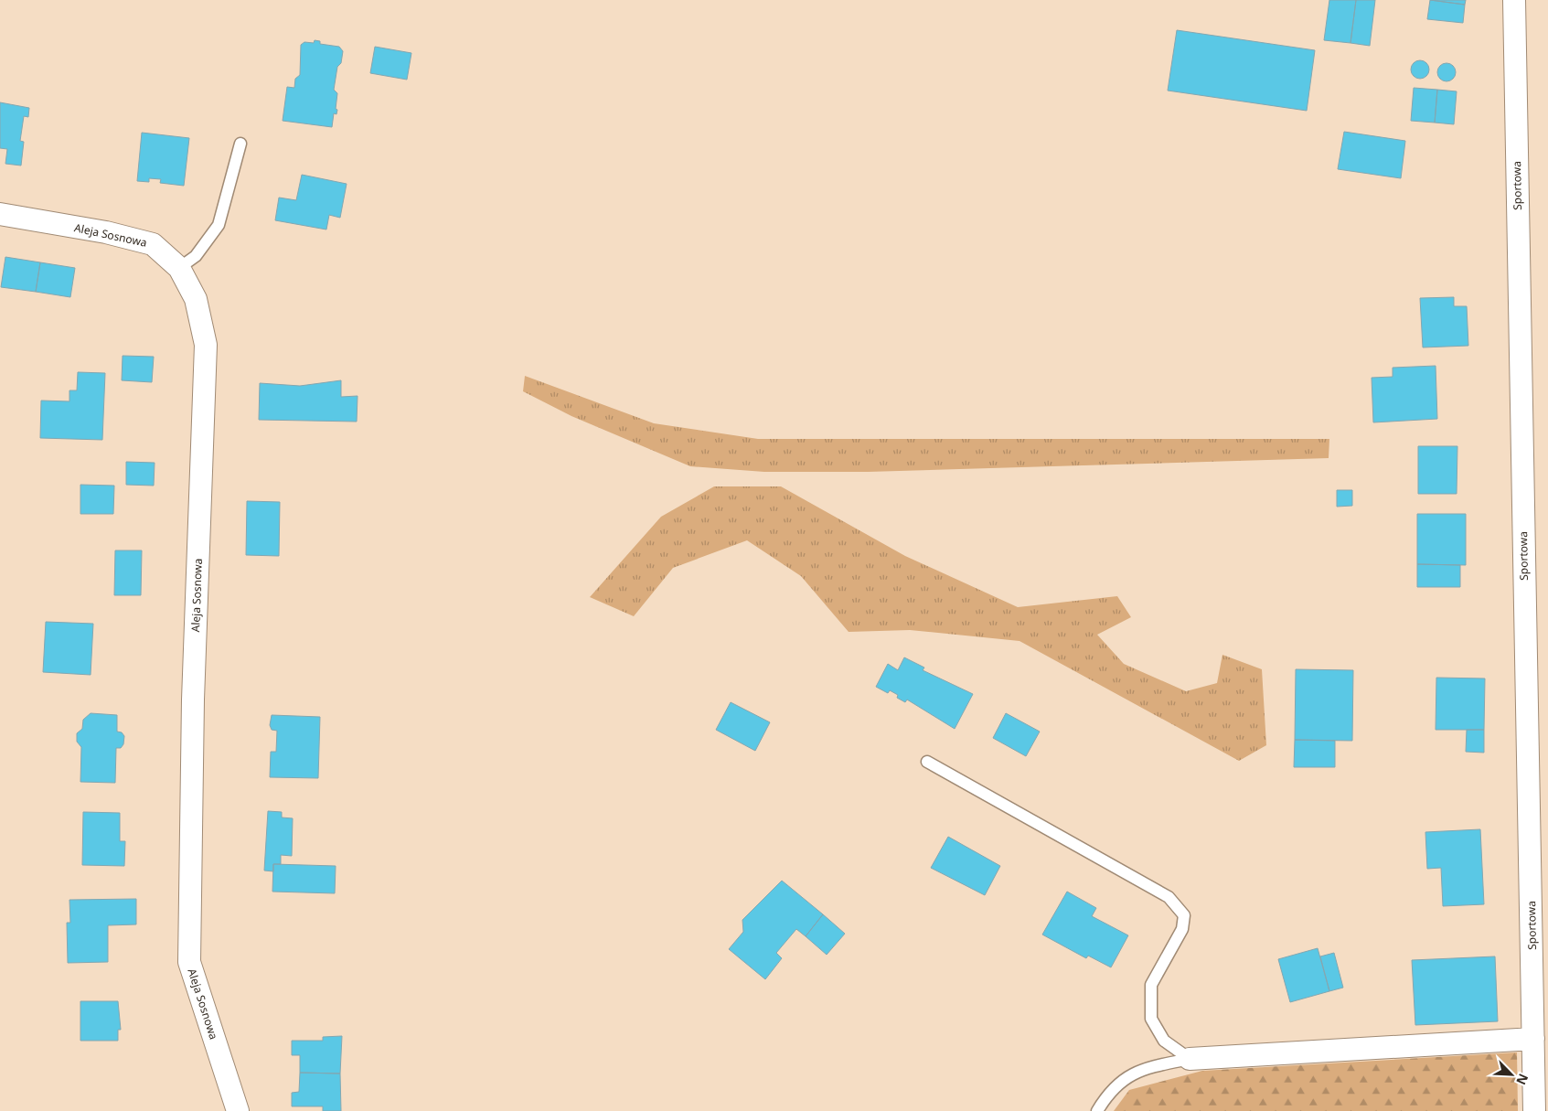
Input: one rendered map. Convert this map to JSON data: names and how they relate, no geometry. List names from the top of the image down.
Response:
{
  "streets": {
    "street": ["Sportowa", "Aleja Sosnowa"]
  },
  "north": "bottom right"
}
